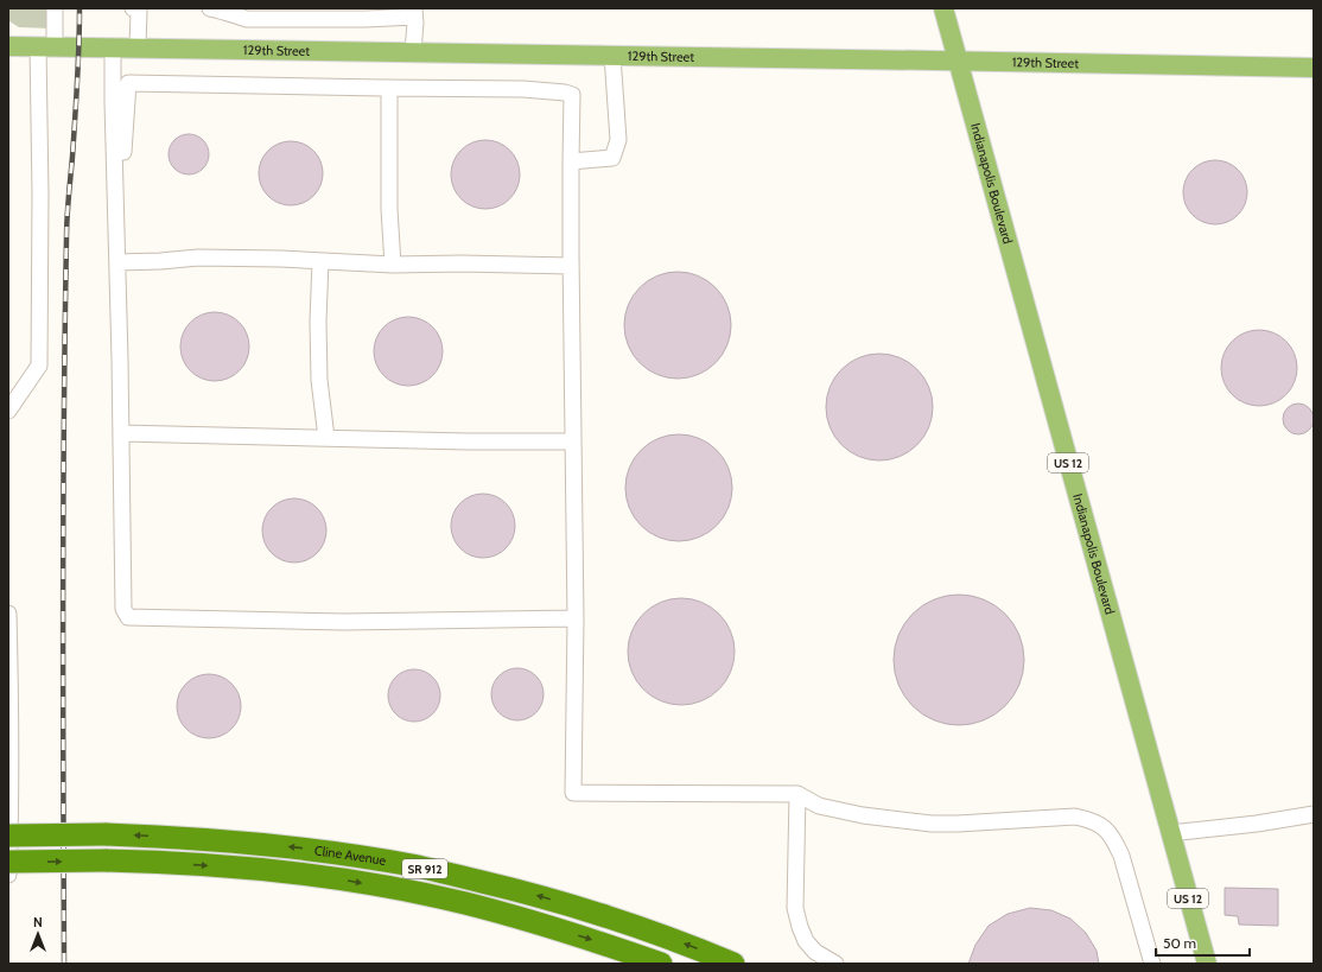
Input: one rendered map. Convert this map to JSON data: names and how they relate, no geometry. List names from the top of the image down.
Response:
{
  "streets": {
    "highway": ["Cline Avenue", "SR 912"],
    "main road": ["129th Street", "Indianapolis Boulevard", "US 12"]
  },
  "crossings": [
    ["129th Street", "Indianapolis Boulevard"]
  ],
  "scale_bar": "50 m",
  "north": "top"
}
